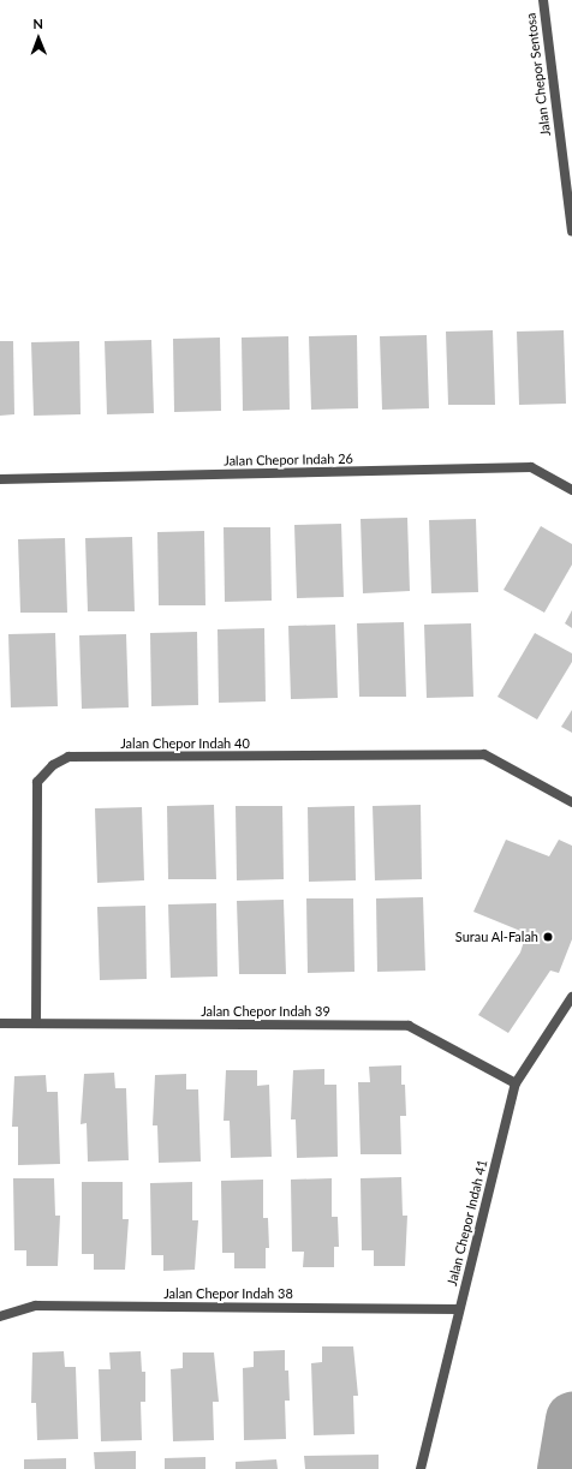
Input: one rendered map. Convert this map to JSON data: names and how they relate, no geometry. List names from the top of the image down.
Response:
{
  "streets": {
    "street": [
      "Jalan Chepor Sentosa",
      "Jalan Chepor Indah 26",
      "Jalan Chepor Indah 40",
      "Jalan Chepor Indah 39",
      "Jalan Chepor Indah 41",
      "Jalan Chepor Indah 38"
    ]
  },
  "crossings": [
    ["Jalan Chepor Indah 40", "Jalan Chepor Indah 39"],
    ["Jalan Chepor Indah 39", "Jalan Chepor Indah 41"],
    ["Jalan Chepor Indah 41", "Jalan Chepor Indah 38"]
  ],
  "places": ["Surau Al-Falah"],
  "north": "top"
}
